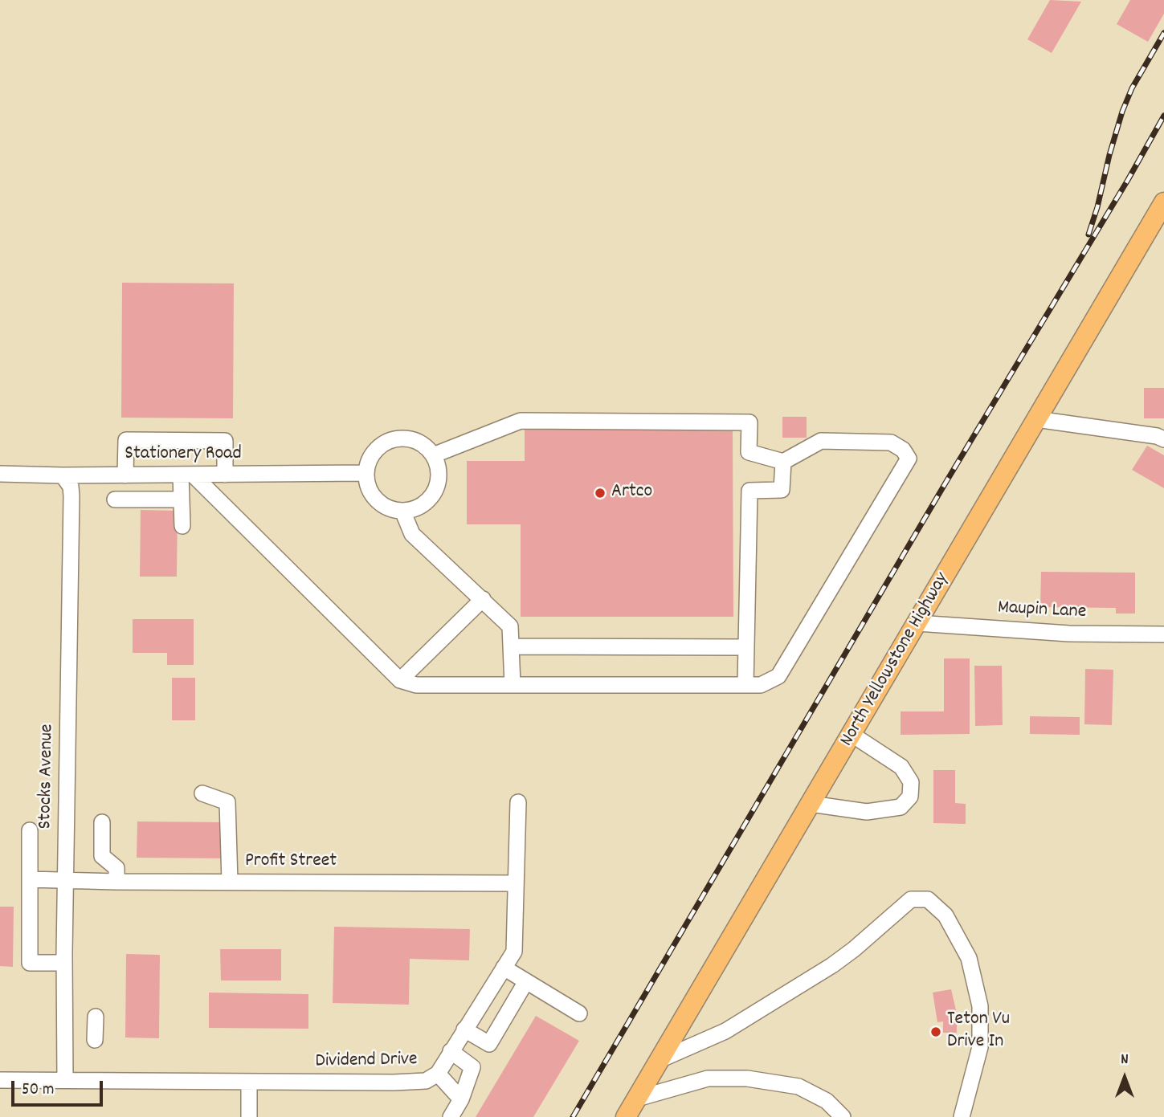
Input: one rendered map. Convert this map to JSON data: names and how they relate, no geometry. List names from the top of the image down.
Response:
{
  "streets": {
    "main road": ["North Yellowstone Highway"],
    "street": [
      "Stationery Road",
      "Maupin Lane",
      "Stocks Avenue",
      "Profit Street",
      "Dividend Drive"
    ]
  },
  "crossings": [
    ["Stationery Road", "Stocks Avenue"],
    ["Maupin Lane", "North Yellowstone Highway"],
    ["Stocks Avenue", "Profit Street"],
    ["Stocks Avenue", "Dividend Drive"],
    ["Profit Street", "Dividend Drive"]
  ],
  "places": ["Artco", "Teton Vu Drive In"],
  "scale_bar": "50 m",
  "north": "top"
}
